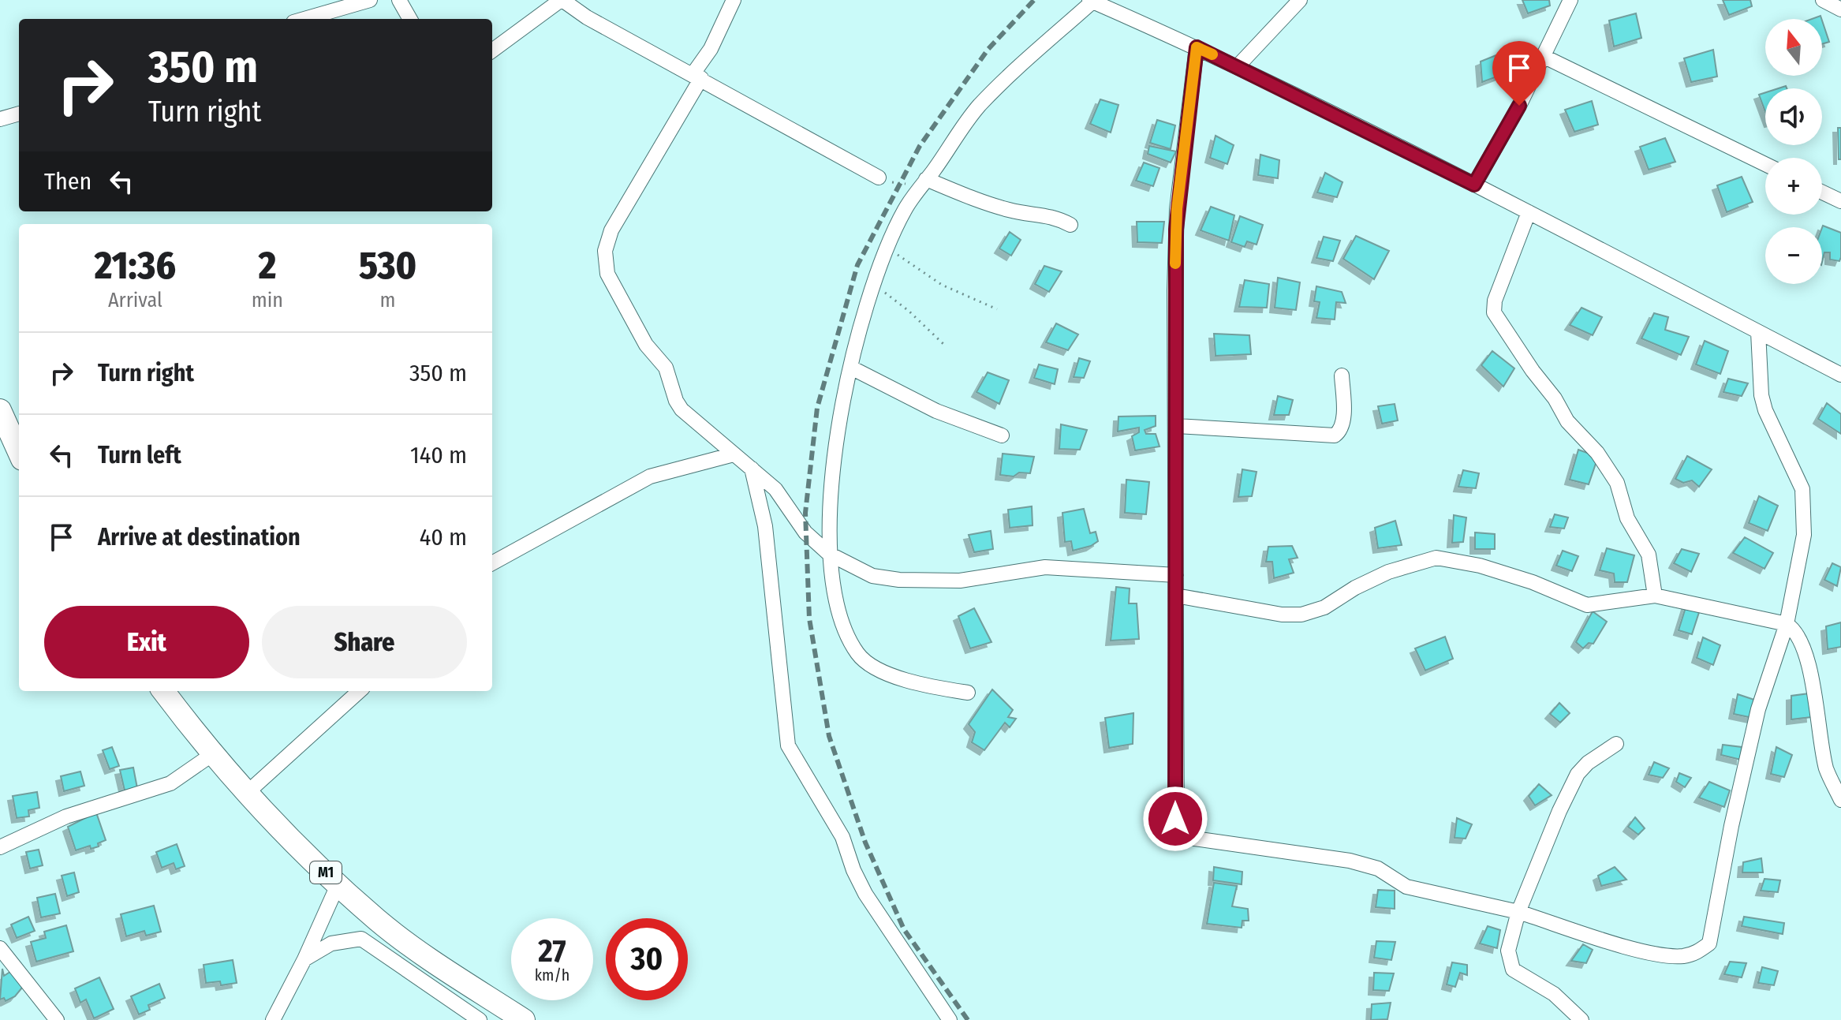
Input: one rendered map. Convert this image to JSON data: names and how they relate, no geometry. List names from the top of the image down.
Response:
{
  "streets": {
    "main road": ["M1"]
  },
  "north": "top",
  "page": {
    "map_buttons": ["+", "−"],
    "turn": ["350 m", "Turn right"],
    "then": "Then",
    "eta": [
      "21:36",
      "Arrival",
      "2",
      "min",
      "530",
      "m"
    ],
    "list": [
      {
        "name": "Turn right",
        "value": "350 m"
      },
      {
        "name": "Turn left",
        "value": "140 m"
      },
      {
        "name": "Arrive at destination",
        "value": "40 m"
      }
    ],
    "buttons": ["Exit", "Share"],
    "speed": "27 km/h",
    "limit": "30"
  }
}
